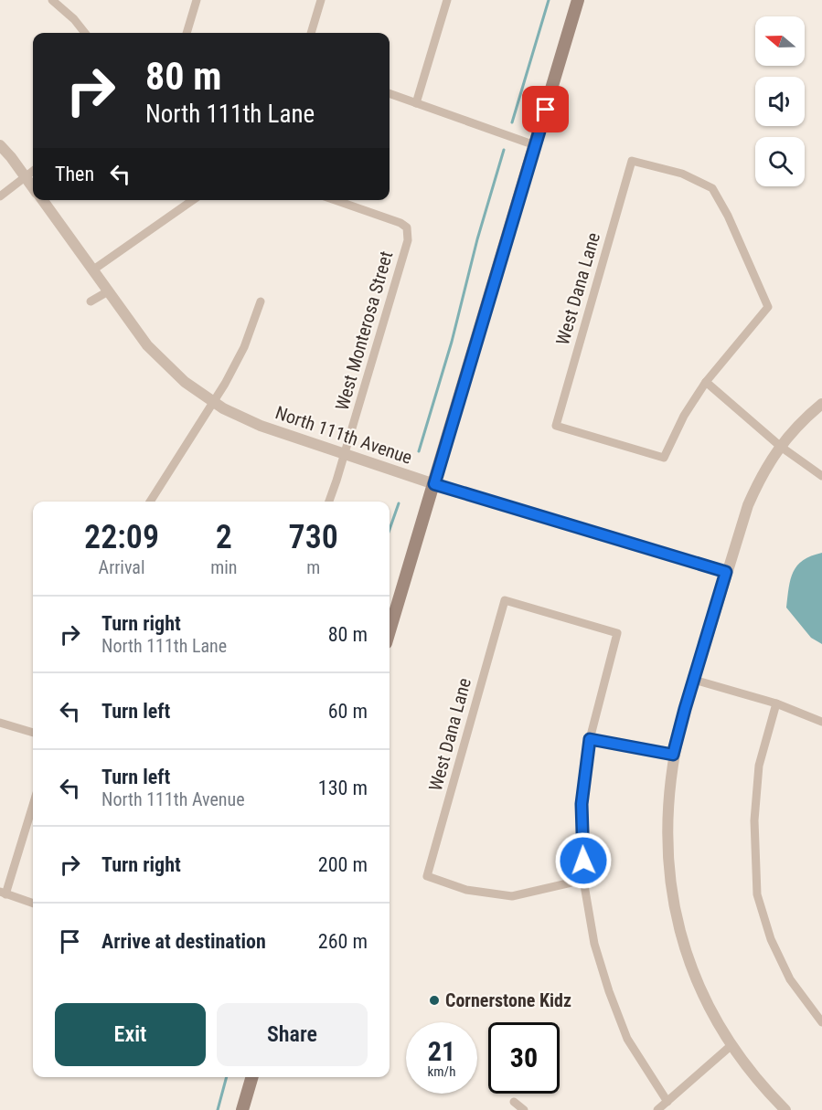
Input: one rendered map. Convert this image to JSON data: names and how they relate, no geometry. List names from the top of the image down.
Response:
{
  "streets": {
    "street": ["West Dana Lane", "West Monterosa Street", "North 111th Avenue"]
  },
  "crossings": [
    ["West Monterosa Street", "North 111th Avenue"]
  ],
  "places": ["Cornerstone Kidz"],
  "north": "left",
  "page": {
    "turn": ["80 m", "North 111th Lane"],
    "then": "Then",
    "eta": [
      "22:09",
      "Arrival",
      "2",
      "min",
      "730",
      "m"
    ],
    "list": [
      {
        "name": "Turn right",
        "note": "North 111th Lane",
        "value": "80 m"
      },
      {
        "name": "Turn left",
        "value": "60 m"
      },
      {
        "name": "Turn left",
        "note": "North 111th Avenue",
        "value": "130 m"
      },
      {
        "name": "Turn right",
        "value": "200 m"
      },
      {
        "name": "Arrive at destination",
        "value": "260 m"
      }
    ],
    "buttons": ["Exit", "Share"],
    "speed": "21 km/h",
    "limit": "30"
  }
}
